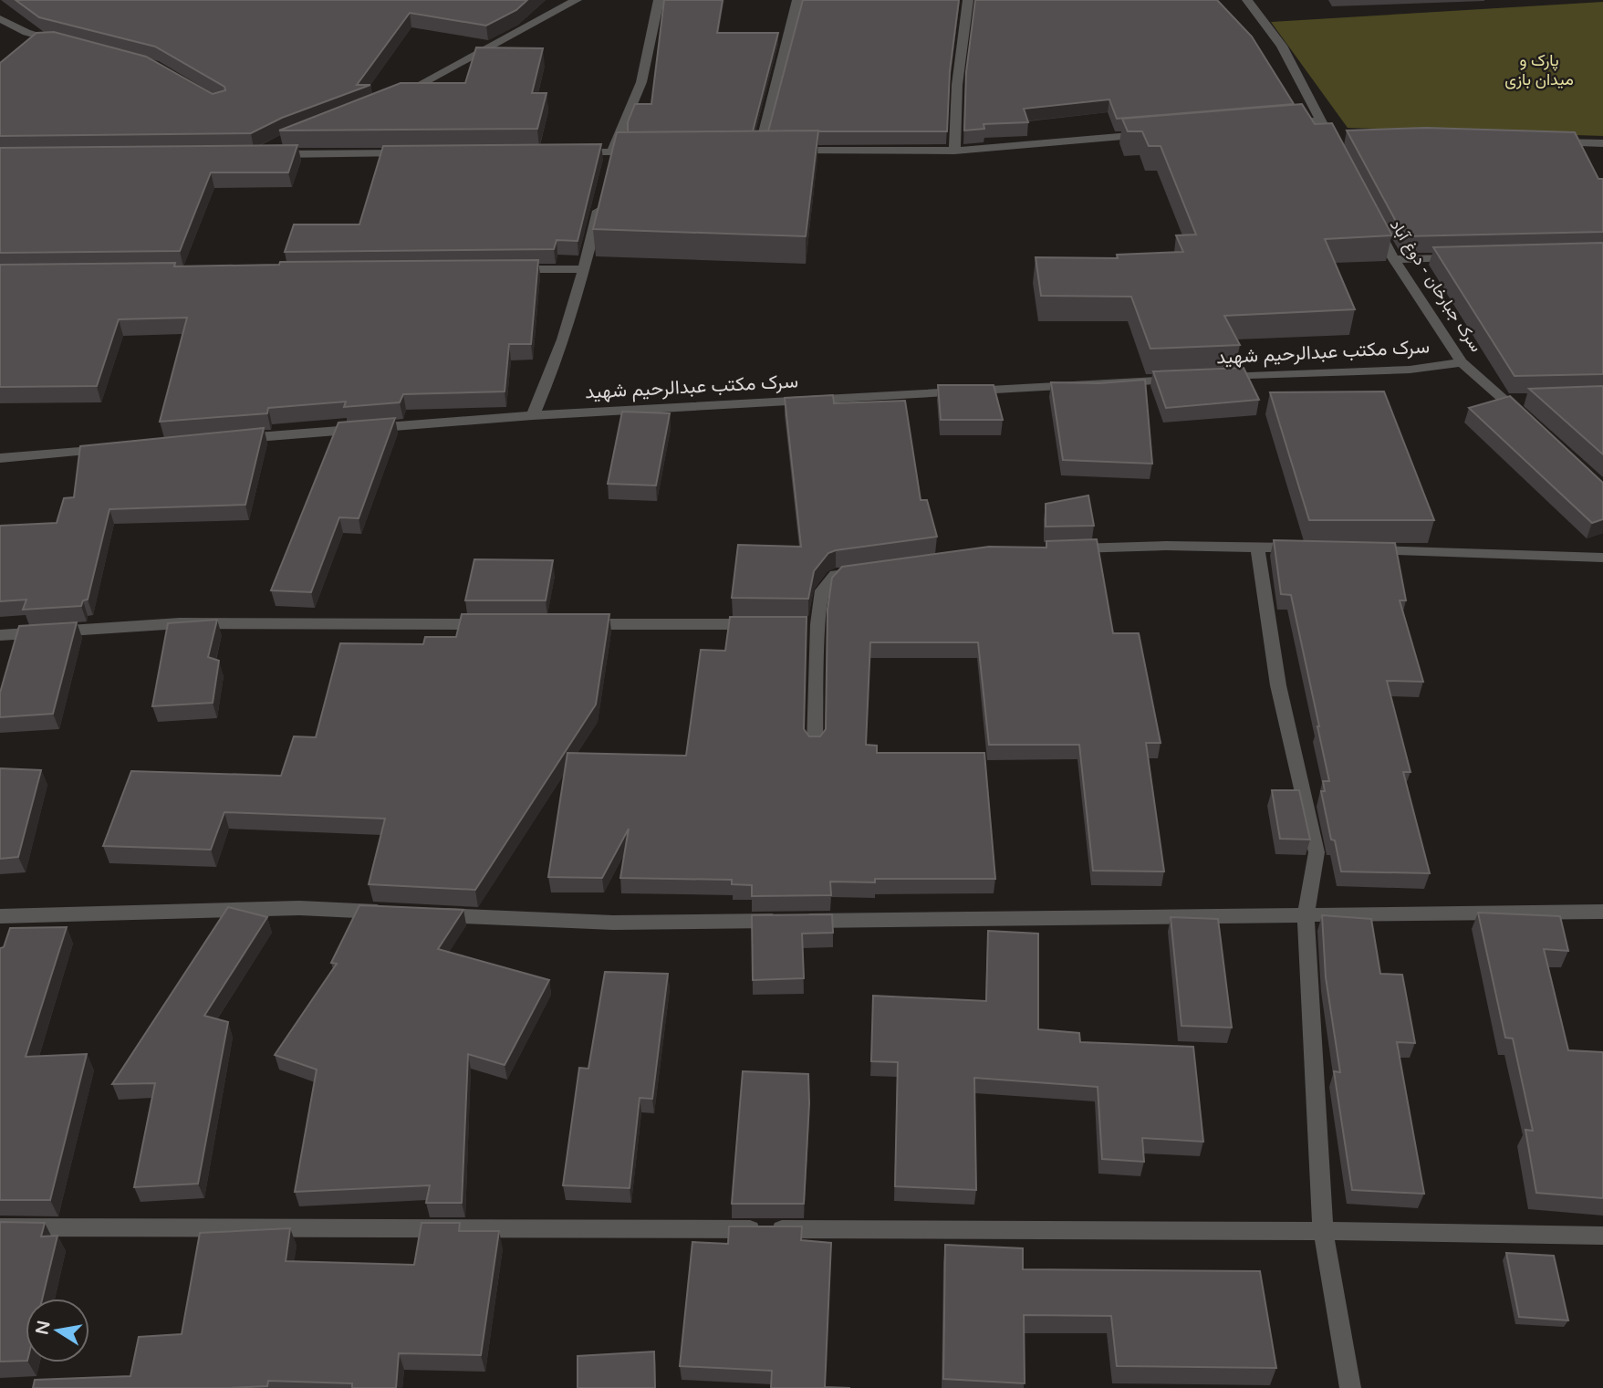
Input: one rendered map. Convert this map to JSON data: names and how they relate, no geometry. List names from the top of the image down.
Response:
{
  "streets": {
    "street": ["سرک جبارخان - دوغ آباد", "سرک مکتب عبدالرحیم شهید"]
  },
  "crossings": [
    ["سرک جبارخان - دوغ آباد", "سرک مکتب عبدالرحیم شهید"]
  ],
  "parks": ["پارک و میدان بازی"],
  "north": "left"
}
